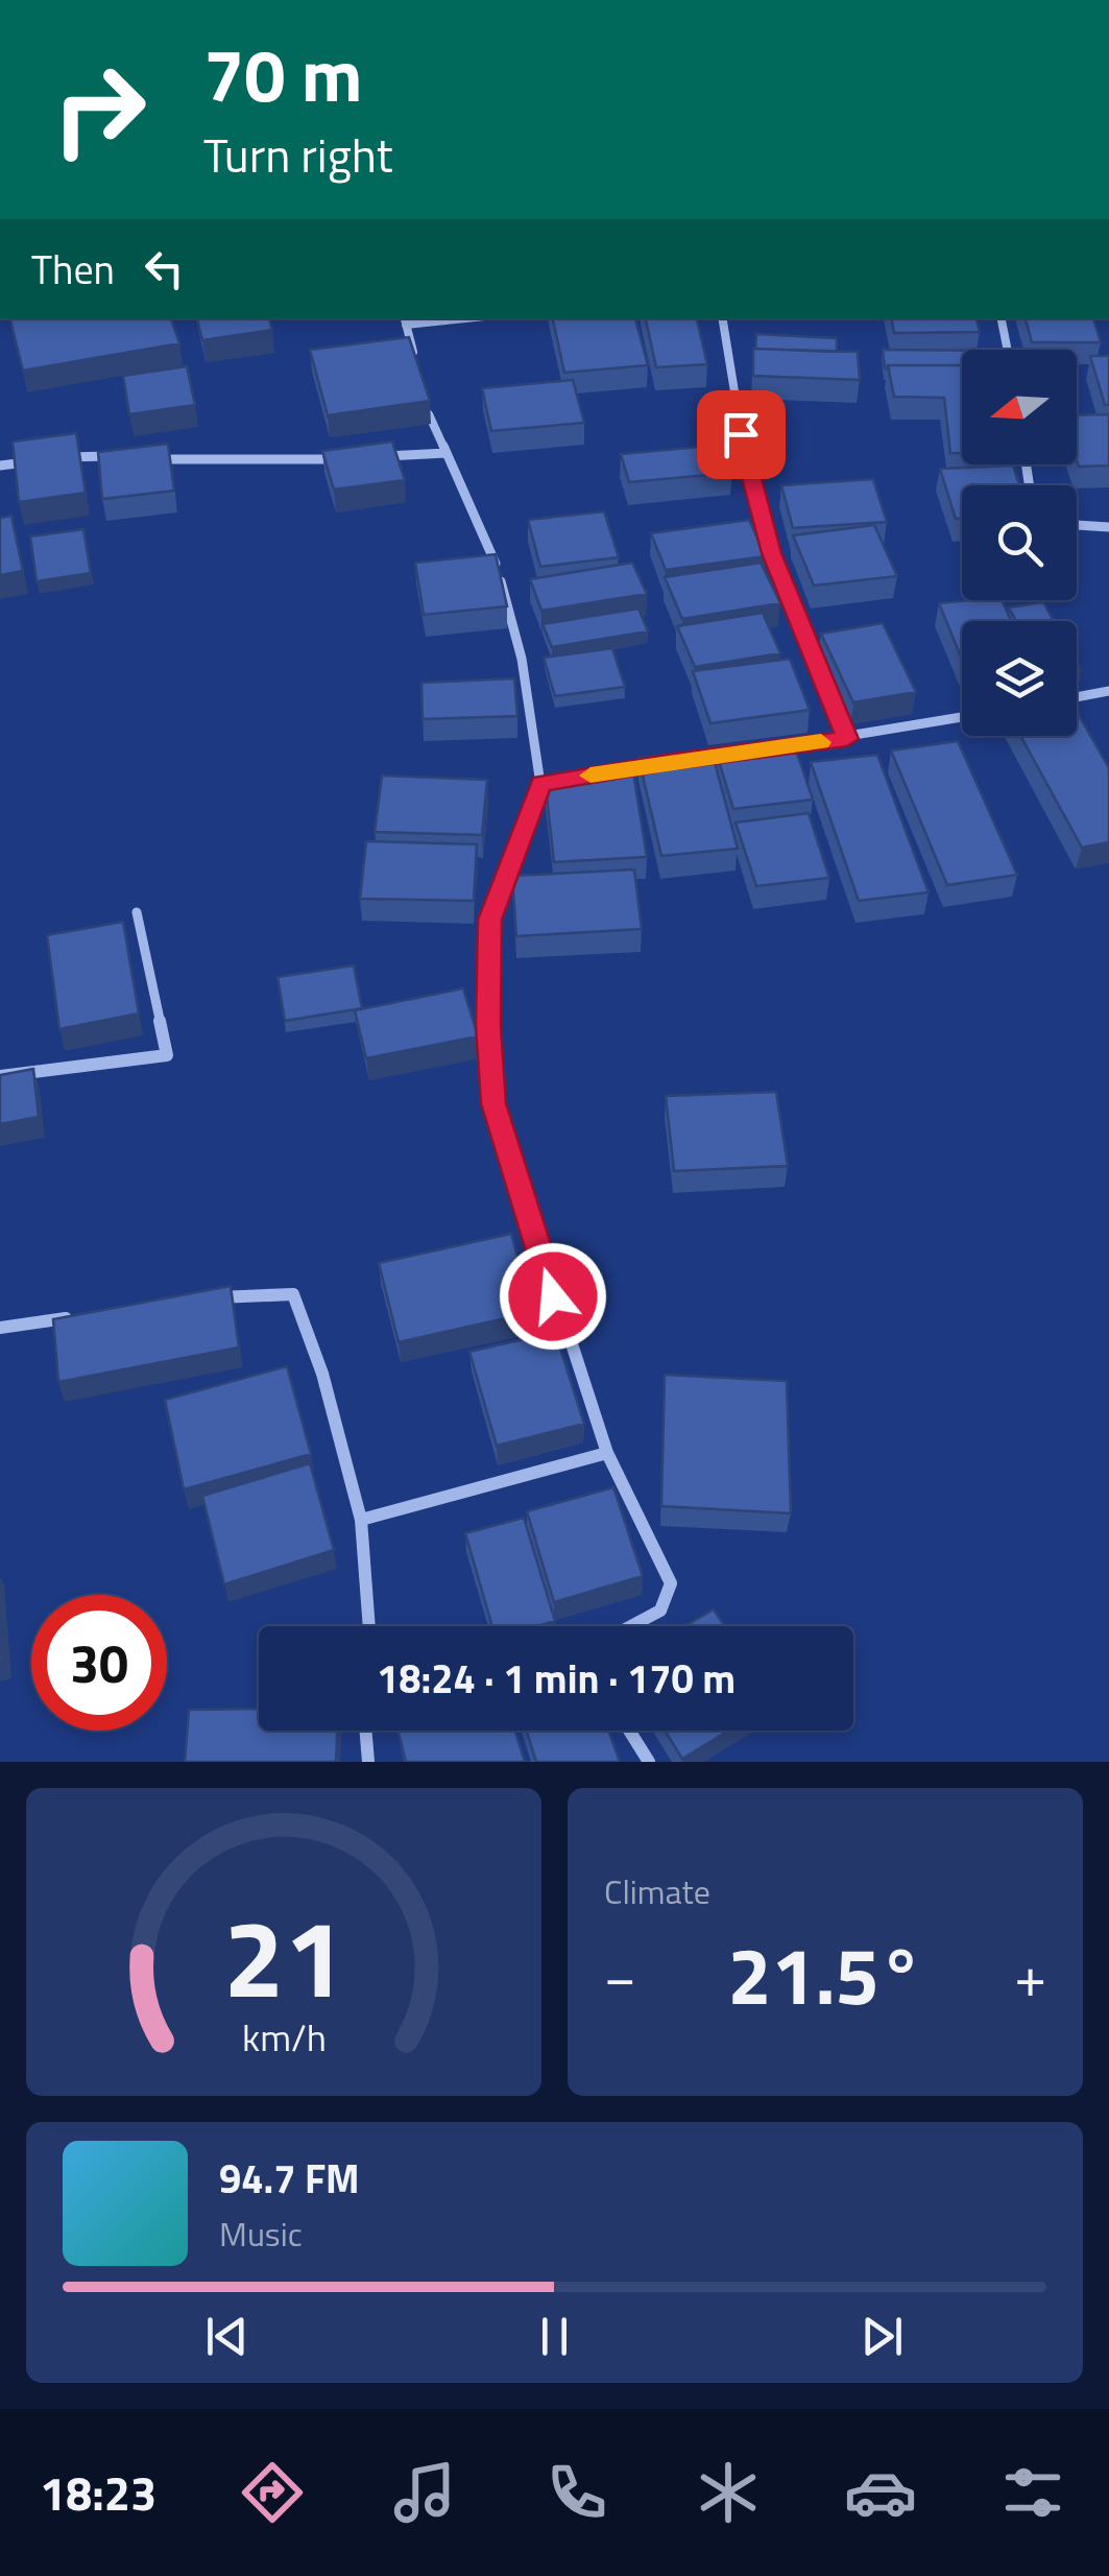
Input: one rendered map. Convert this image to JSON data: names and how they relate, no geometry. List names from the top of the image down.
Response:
{
  "north": "left",
  "page": {
    "turn": ["70 m", "Turn right"],
    "then": "Then",
    "limit": "30",
    "trip": "18:24 · 1 min · 170 m",
    "tile": "Climate",
    "heat": ["−", "21.5°", "+"],
    "song": ["94.7 FM", "Music"],
    "tabs": "18:23",
    "gauge": ["21", "km/h"]
  }
}
